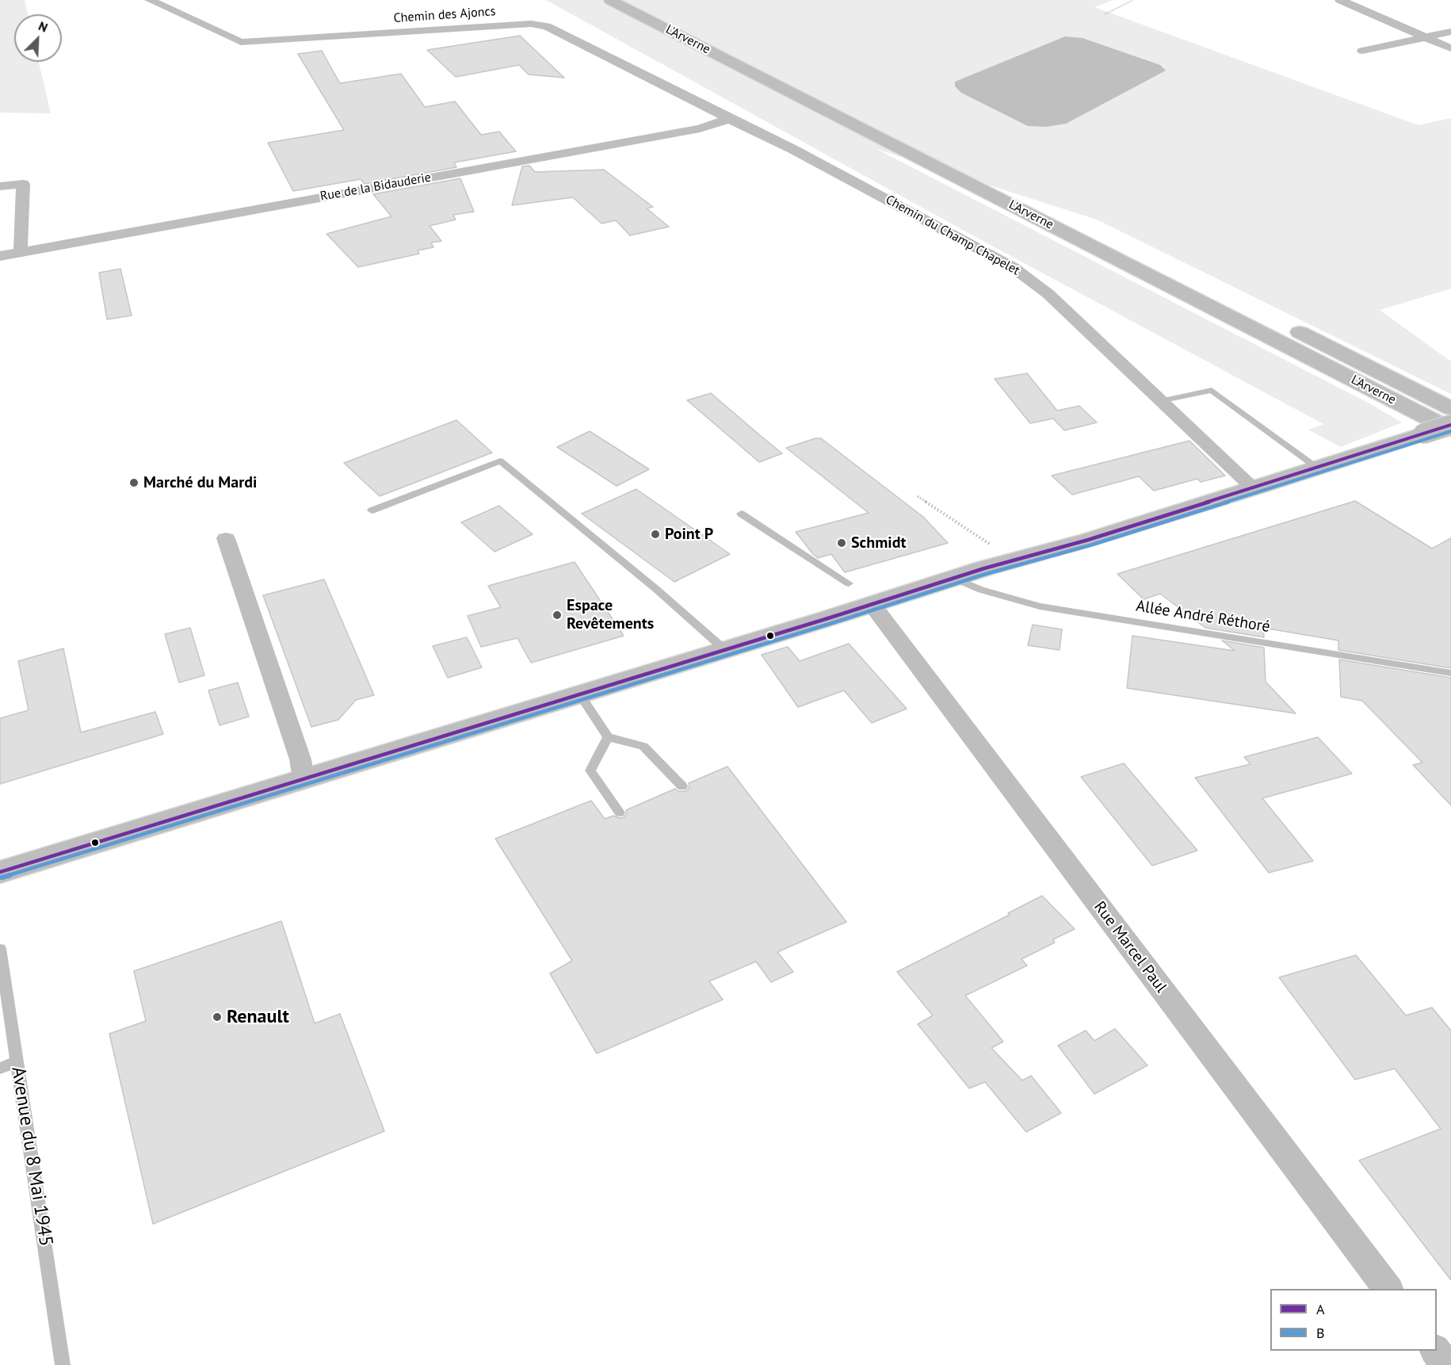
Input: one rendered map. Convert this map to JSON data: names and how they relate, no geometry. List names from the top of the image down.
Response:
{
  "streets": {
    "main road": ["L'Arverne"],
    "street": [
      "Chemin des Ajoncs",
      "Rue de la Bidauderie",
      "Chemin du Champ Chapelet",
      "Rue Marcel Paul"
    ],
    "lane": ["Allée André Réthoré", "Avenue du 8 Mai 1945"]
  },
  "crossings": [
    ["Chemin des Ajoncs", "Rue de la Bidauderie"],
    ["Chemin des Ajoncs", "Chemin du Champ Chapelet"],
    ["Rue de la Bidauderie", "Chemin du Champ Chapelet"]
  ],
  "places": [
    "Marché du Mardi",
    "Point P",
    "Schmidt",
    "Espace Revêtements",
    "Renault"
  ],
  "lines": ["transit line A", "transit line B"],
  "legend": ["A", "B"],
  "north": "top right"
}
